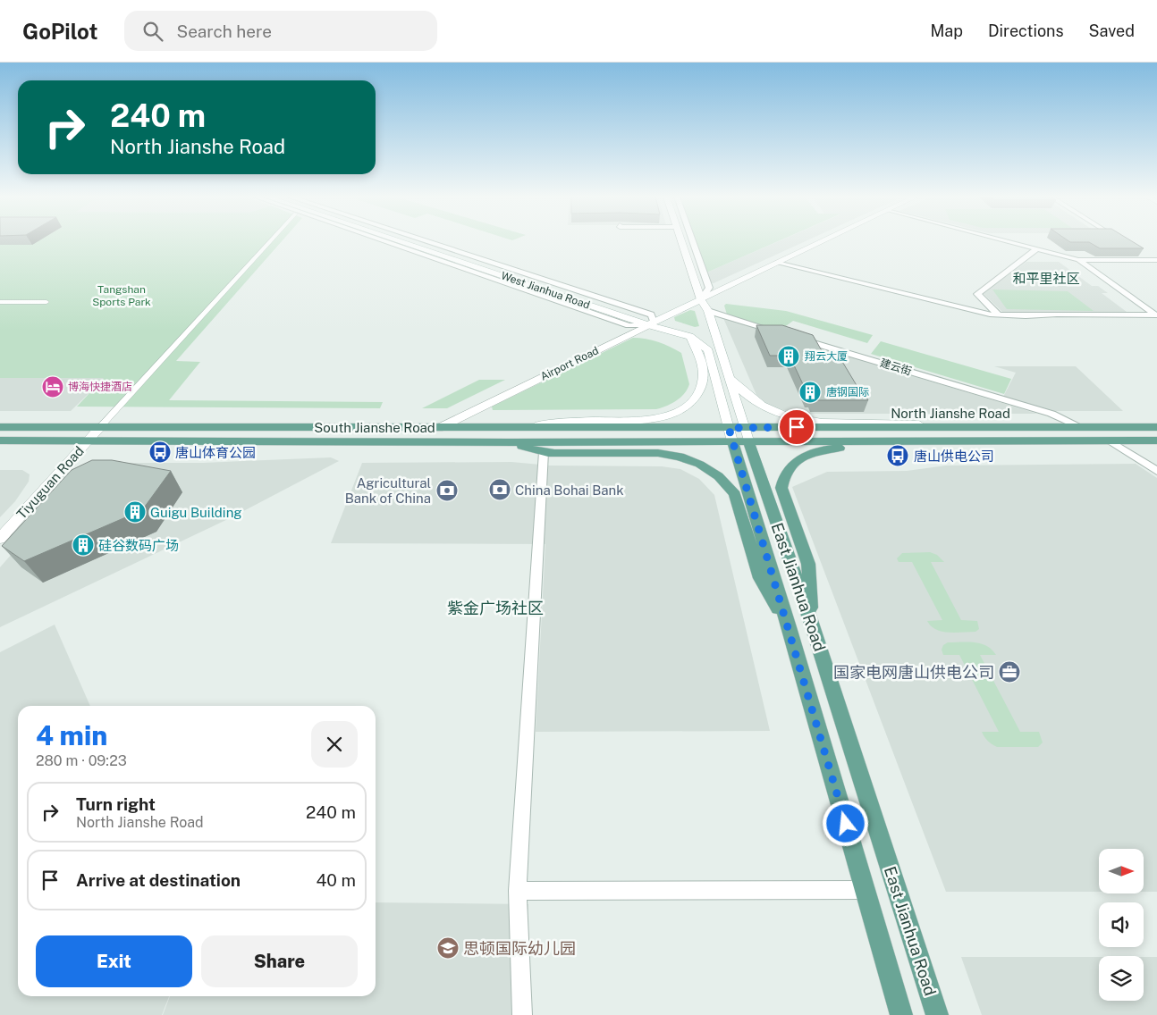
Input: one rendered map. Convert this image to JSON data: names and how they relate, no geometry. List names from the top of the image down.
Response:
{
  "streets": {
    "main road": [
      "West Jianhua Road",
      "Airport Road",
      "North Jianshe Road",
      "South Jianshe Road",
      "Tiyuguan Road",
      "East Jianhua Road"
    ],
    "street": ["建云街"]
  },
  "crossings": [
    ["West Jianhua Road", "Airport Road"],
    ["West Jianhua Road", "North Jianshe Road"],
    ["West Jianhua Road", "South Jianshe Road"],
    ["West Jianhua Road", "East Jianhua Road"],
    ["Airport Road", "South Jianshe Road"],
    ["建云街", "North Jianshe Road"],
    ["North Jianshe Road", "South Jianshe Road"],
    ["North Jianshe Road", "East Jianhua Road"],
    ["South Jianshe Road", "Tiyuguan Road"],
    ["South Jianshe Road", "East Jianhua Road"]
  ],
  "districts": ["和平里社区", "紫金广场社区"],
  "parks": ["Tangshan Sports Park"],
  "places": {
    "building": [
      "翔云大厦",
      "唐钢国际",
      "Guigu Building",
      "硅谷数码广场"
    ],
    "hotel": ["博海快捷酒店"],
    "bus stop": ["唐山体育公园", "唐山供电公司"],
    "bank": ["China Bohai Bank", "Agricultural Bank of China"],
    "office": ["国家电网唐山供电公司"],
    "school or university": ["思顿国际幼儿园"]
  },
  "north": "right",
  "page": {
    "header": "GoPilot",
    "search": "Search here",
    "nav": ["Map", "Directions", "Saved"],
    "turn": ["240 m", "North Jianshe Road"],
    "heading": ["4 min", "280 m · 09:23"],
    "list": [
      {
        "name": "Turn right",
        "note": "North Jianshe Road",
        "value": "240 m"
      },
      {
        "name": "Arrive at destination",
        "value": "40 m"
      }
    ],
    "buttons": ["Exit", "Share"]
  }
}
